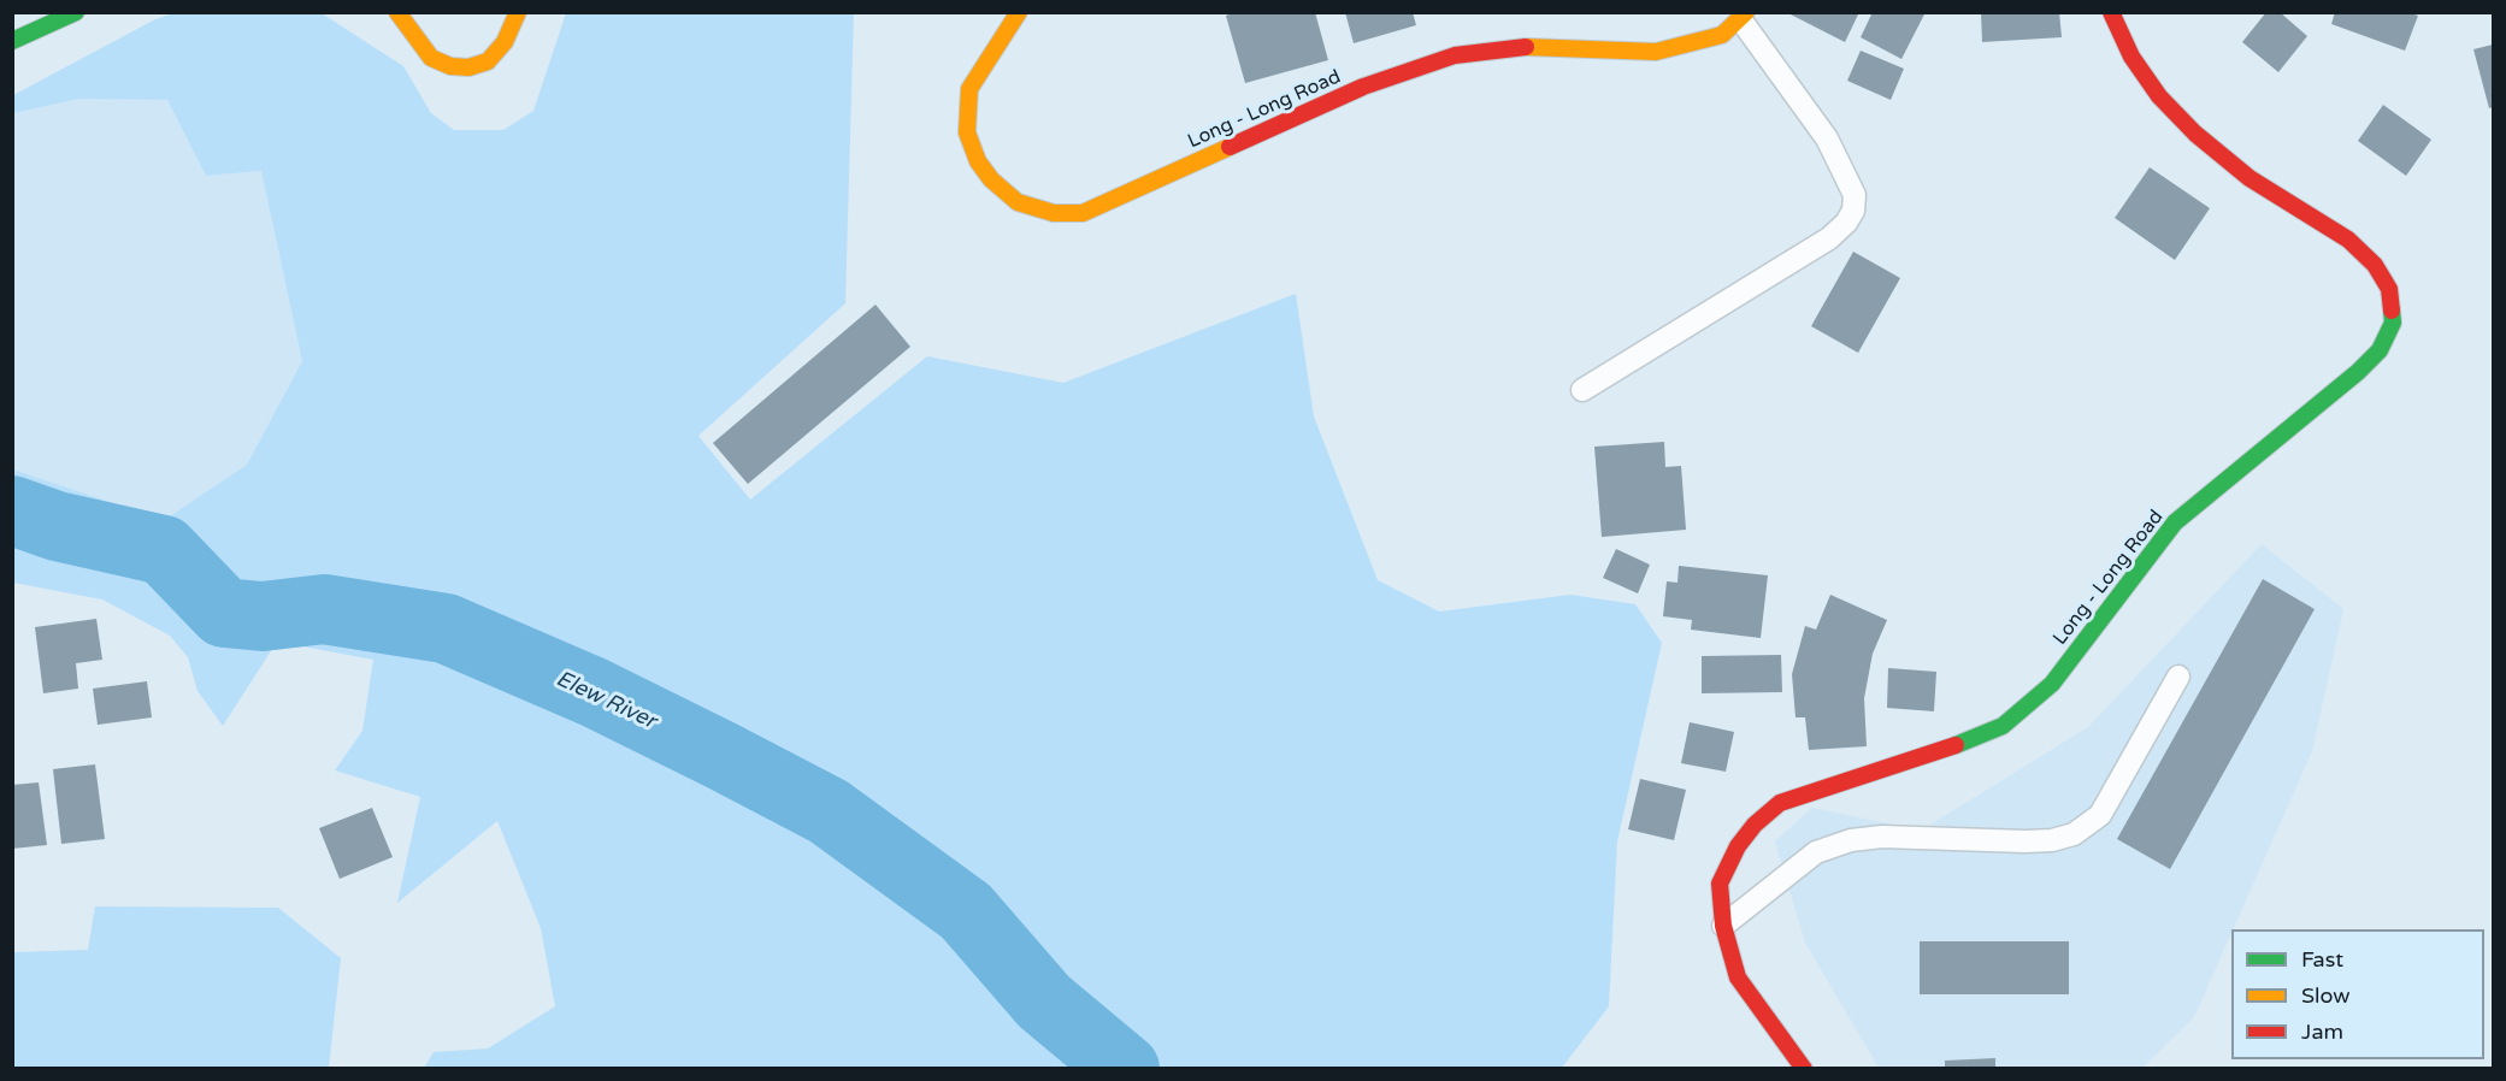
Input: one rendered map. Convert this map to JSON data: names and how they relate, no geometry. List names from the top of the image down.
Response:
{
  "streets": {
    "main road": ["Long - Long Road"]
  },
  "water": ["Elew River"],
  "legend": ["Fast", "Slow", "Jam"]
}
